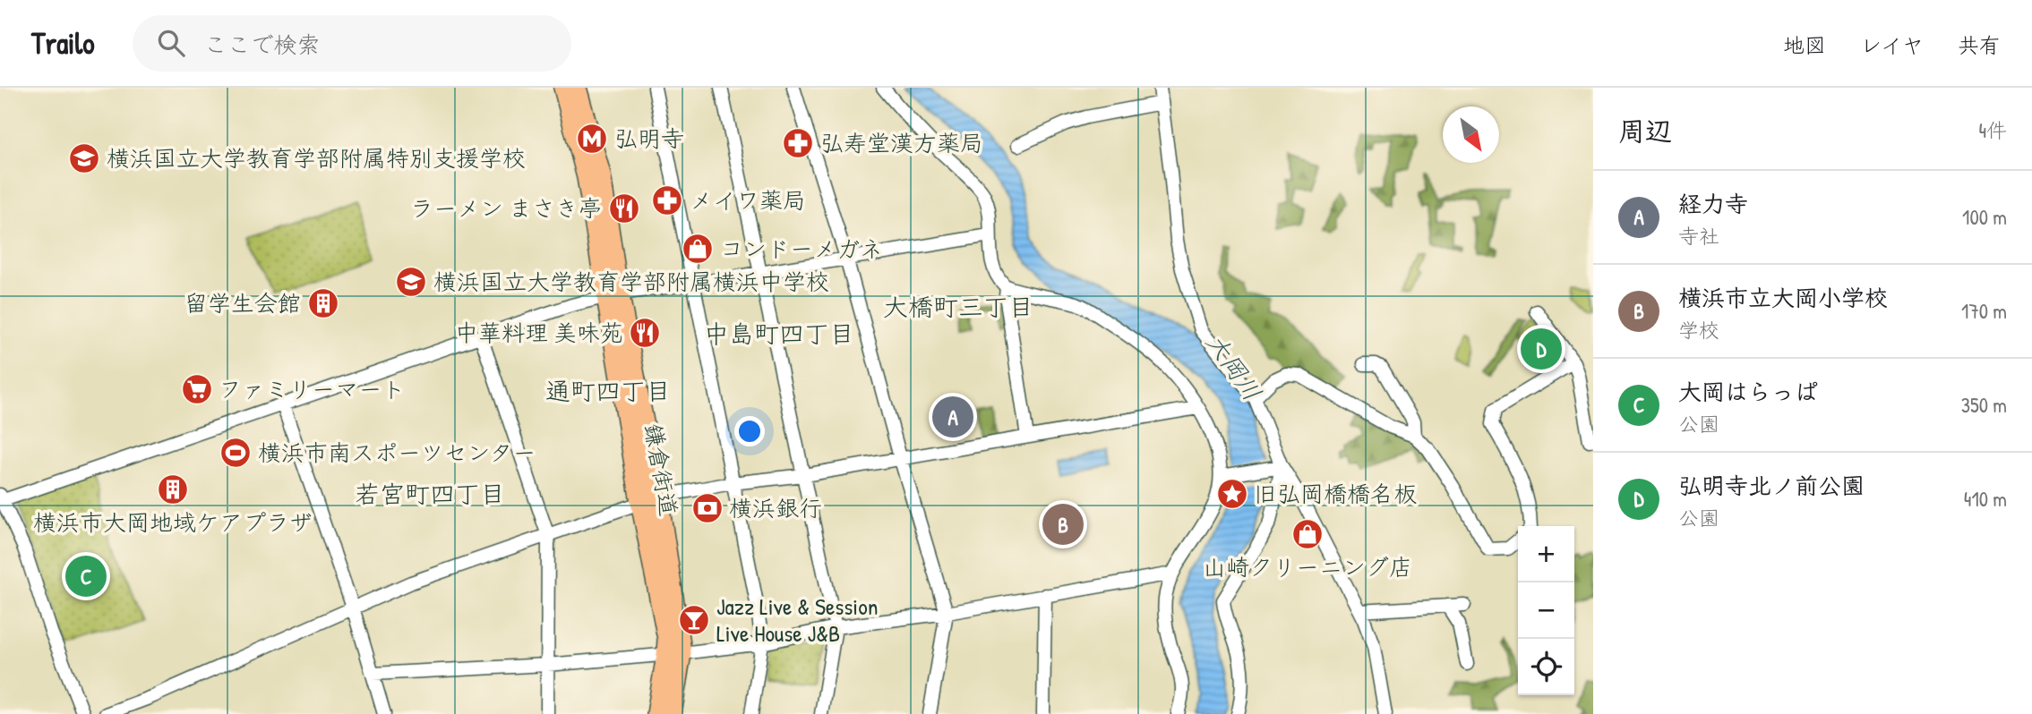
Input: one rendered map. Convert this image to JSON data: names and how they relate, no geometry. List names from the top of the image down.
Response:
{
  "streets": {
    "main road": ["鎌倉街道"]
  },
  "districts": [
    "大橋町三丁目",
    "中島町四丁目",
    "通町四丁目",
    "若宮町四丁目"
  ],
  "water": ["大岡川"],
  "places": {
    "metro station": ["弘明寺"],
    "pharmacy": ["弘寿堂漢方薬局", "メイワ薬局"],
    "school or university": ["横浜国立大学教育学部附属特別支援学校", "横浜国立大学教育学部附属横浜中学校"],
    "restaurant": ["ラーメン まさき亭", "中華料理 美味苑"],
    "shop": ["コンドーメガネ", "山崎クリーニング店"],
    "building": ["留学生会館", "横浜市大岡地域ケアプラザ"],
    "supermarket": ["ファミリーマート"],
    "sports": ["横浜市南スポーツセンター"],
    "place": ["旧弘岡橋橋名板"],
    "bank": ["横浜銀行"],
    "bar": ["Jazz Live & Session Live House J&B"]
  },
  "north": "bottom right",
  "page": {
    "header": "Trailo",
    "search": "ここで検索",
    "nav": ["地図", "レイヤ", "共有"],
    "heading": ["周辺", "4件"],
    "list": [
      {
        "mark": "A",
        "name": "経力寺",
        "note": "寺社",
        "value": "100 m"
      },
      {
        "mark": "B",
        "name": "横浜市立大岡小学校",
        "note": "学校",
        "value": "170 m"
      },
      {
        "mark": "C",
        "name": "大岡はらっぱ",
        "note": "公園",
        "value": "350 m"
      },
      {
        "mark": "D",
        "name": "弘明寺北ノ前公園",
        "note": "公園",
        "value": "410 m"
      }
    ],
    "pins": [
      "D",
      "A",
      "B",
      "C"
    ],
    "map_buttons": ["+", "−"]
  }
}
